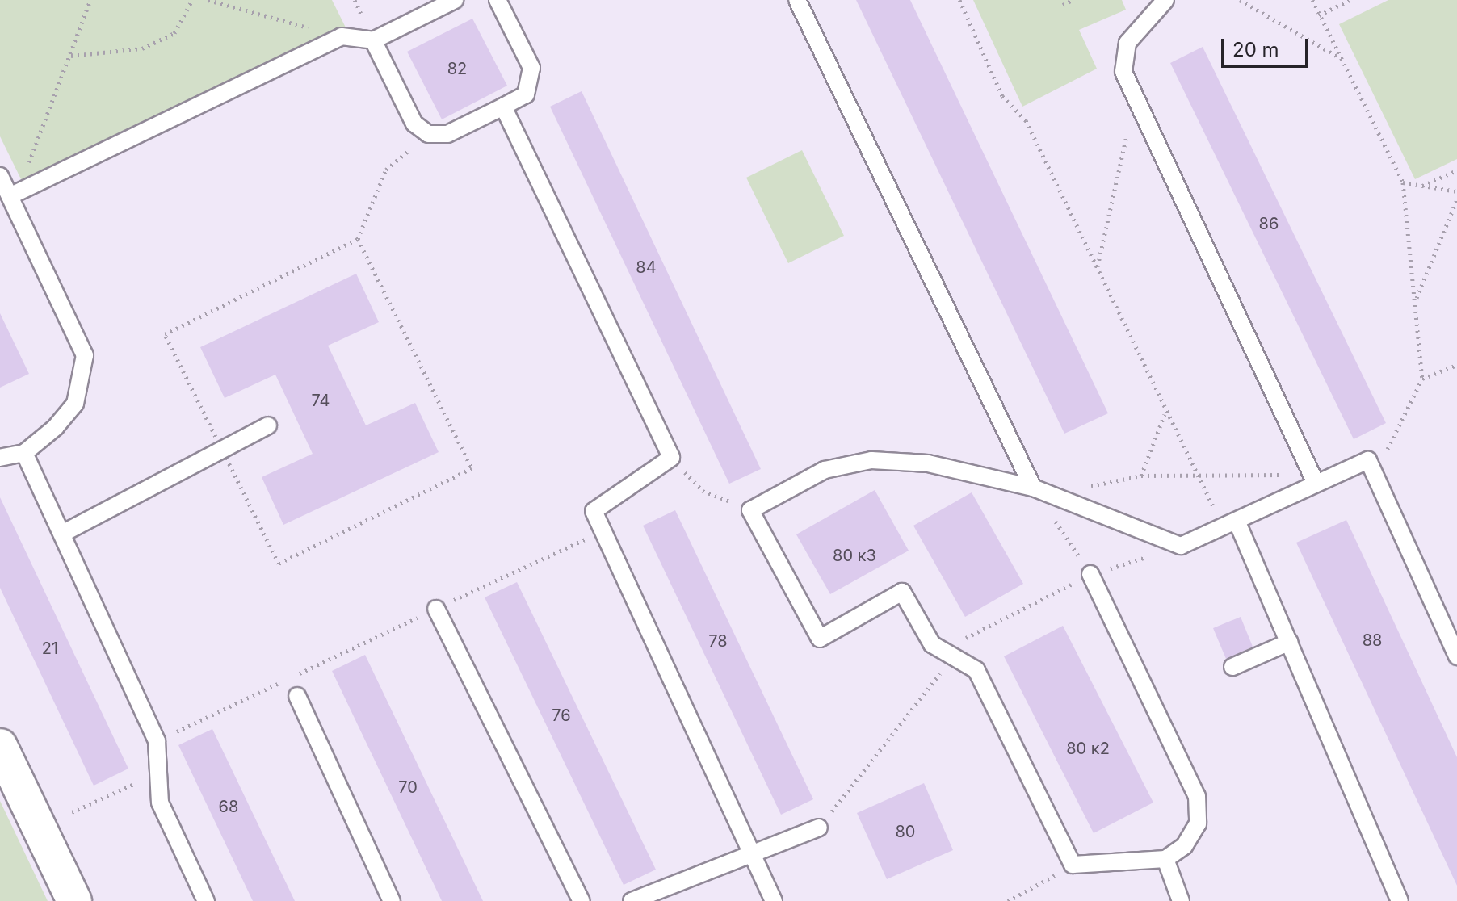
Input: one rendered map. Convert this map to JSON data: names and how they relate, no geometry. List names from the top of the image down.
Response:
{
  "house_numbers": [
    "82",
    "86",
    "84",
    "74",
    "80 к3",
    "88",
    "78",
    "21",
    "76",
    "80 к2",
    "70",
    "68",
    "80"
  ],
  "scale_bar": "20 m"
}
